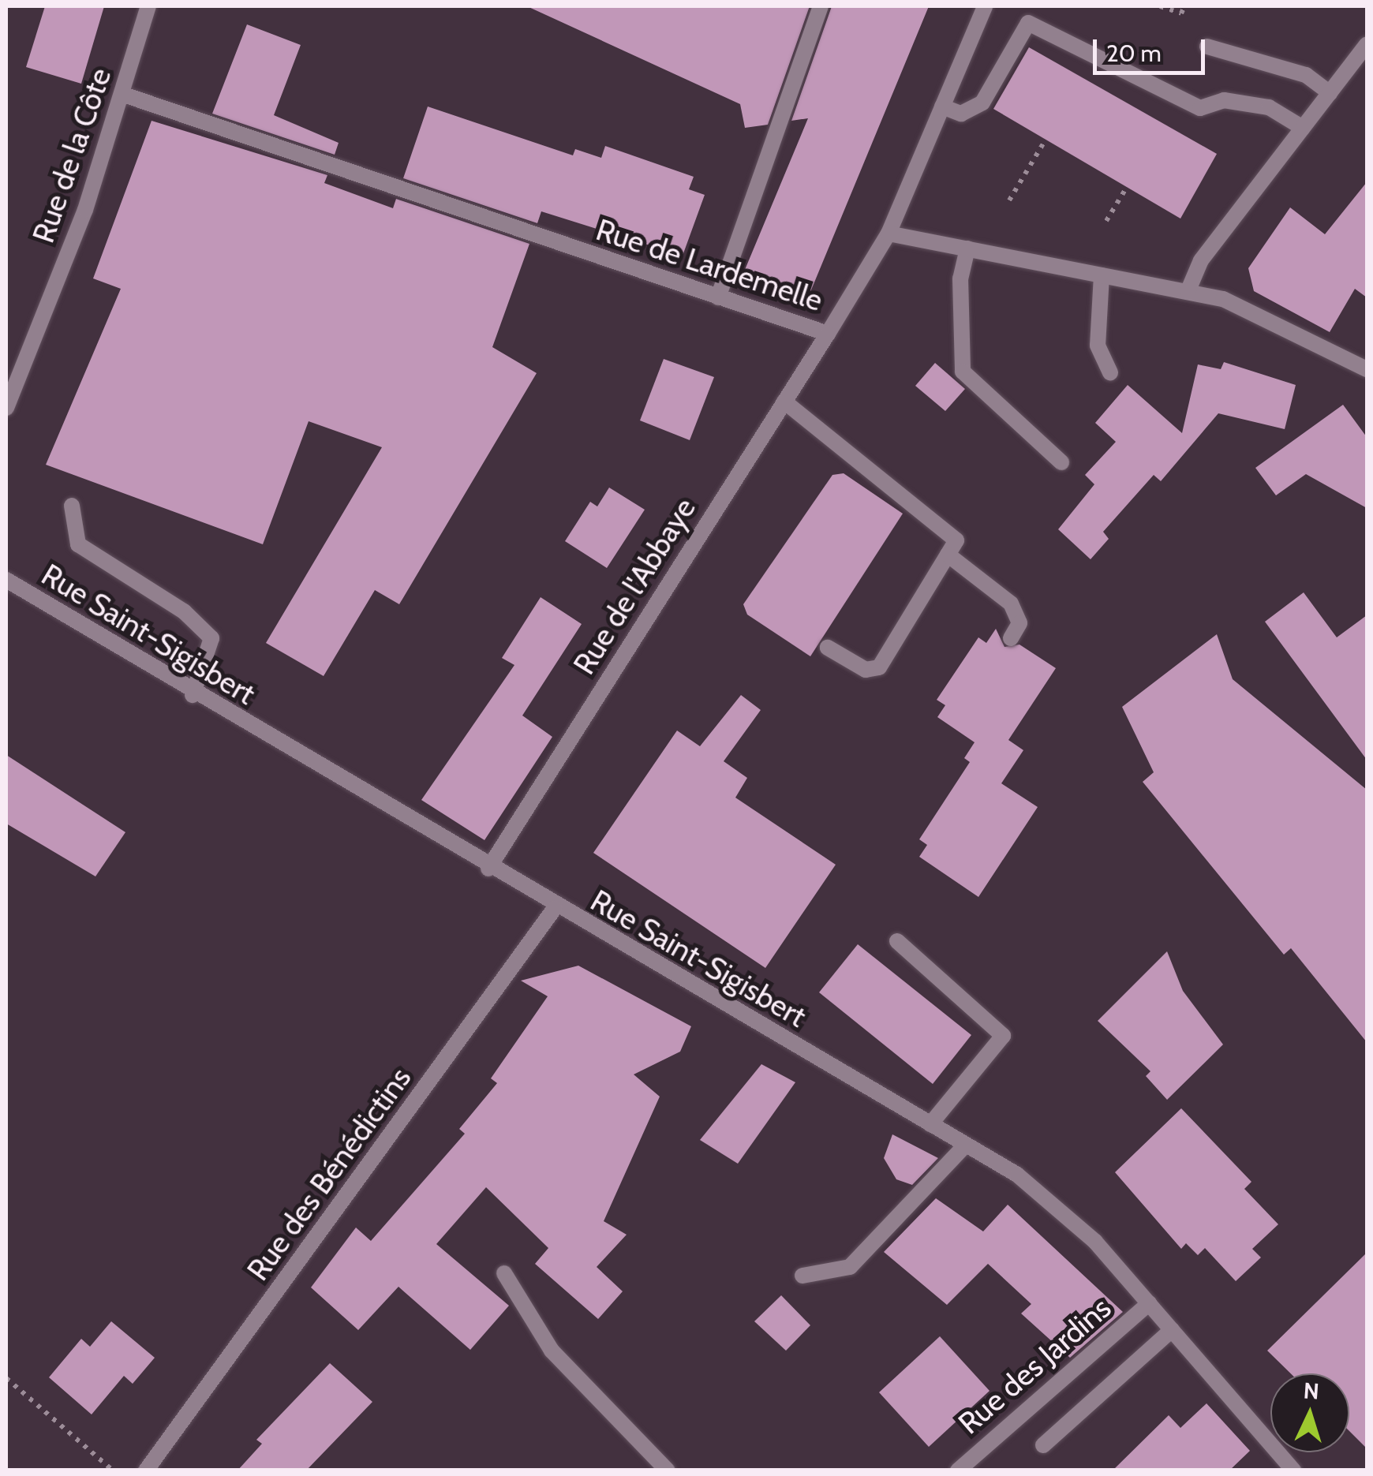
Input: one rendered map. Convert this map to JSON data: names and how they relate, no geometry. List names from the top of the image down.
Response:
{
  "streets": {
    "street": [
      "Rue de la Côte",
      "Rue de Lardemelle",
      "Rue de l'Abbaye",
      "Rue Saint-Sigisbert",
      "Rue des Bénédictins",
      "Rue des Jardins"
    ]
  },
  "crossings": [
    ["Rue de la Côte", "Rue de Lardemelle"],
    ["Rue de Lardemelle", "Rue de l'Abbaye"],
    ["Rue de l'Abbaye", "Rue Saint-Sigisbert"],
    ["Rue Saint-Sigisbert", "Rue des Bénédictins"],
    ["Rue Saint-Sigisbert", "Rue des Jardins"]
  ],
  "scale_bar": "20 m",
  "north": "top"
}
